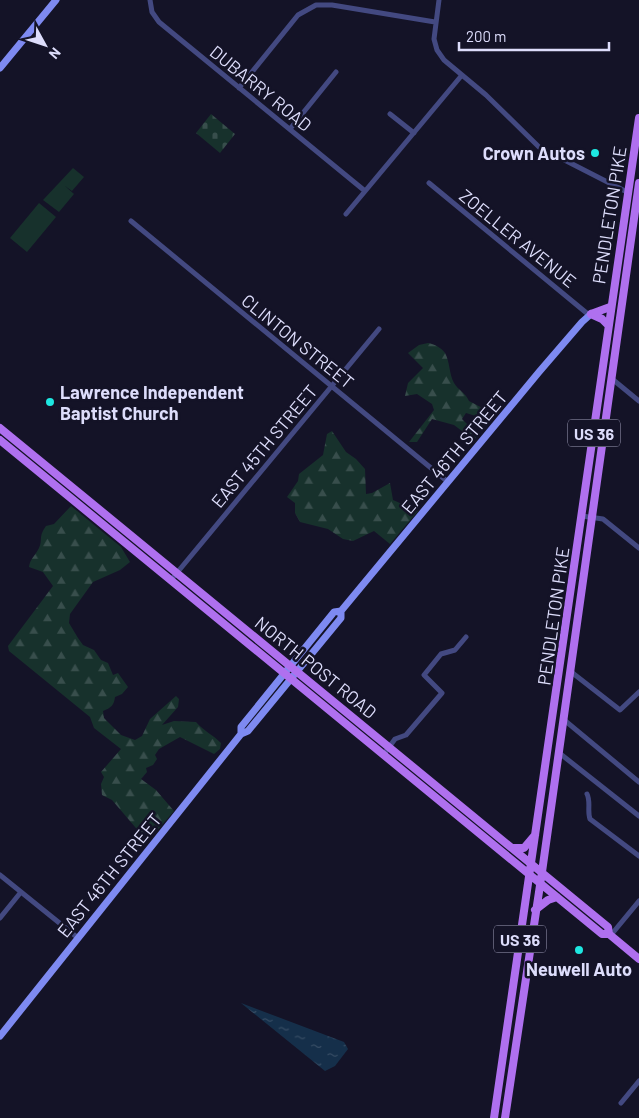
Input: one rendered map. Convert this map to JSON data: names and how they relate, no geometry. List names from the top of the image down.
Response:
{
  "streets": {
    "main road": ["PENDLETON PIKE", "US 36", "NORTH POST ROAD"],
    "street": [
      "DUBARRY ROAD",
      "ZOELLER AVENUE",
      "CLINTON STREET",
      "EAST 45TH STREET",
      "EAST 46TH STREET"
    ]
  },
  "crossings": [
    ["PENDLETON PIKE", "NORTH POST ROAD"],
    ["ZOELLER AVENUE", "EAST 46TH STREET"],
    ["CLINTON STREET", "EAST 45TH STREET"],
    ["CLINTON STREET", "EAST 46TH STREET"],
    ["EAST 45TH STREET", "NORTH POST ROAD"],
    ["EAST 46TH STREET", "NORTH POST ROAD"]
  ],
  "places": ["Crown Autos", "Lawrence Independent Baptist Church", "Neuwell Auto"],
  "scale_bar": "200 m",
  "north": "bottom right"
}
